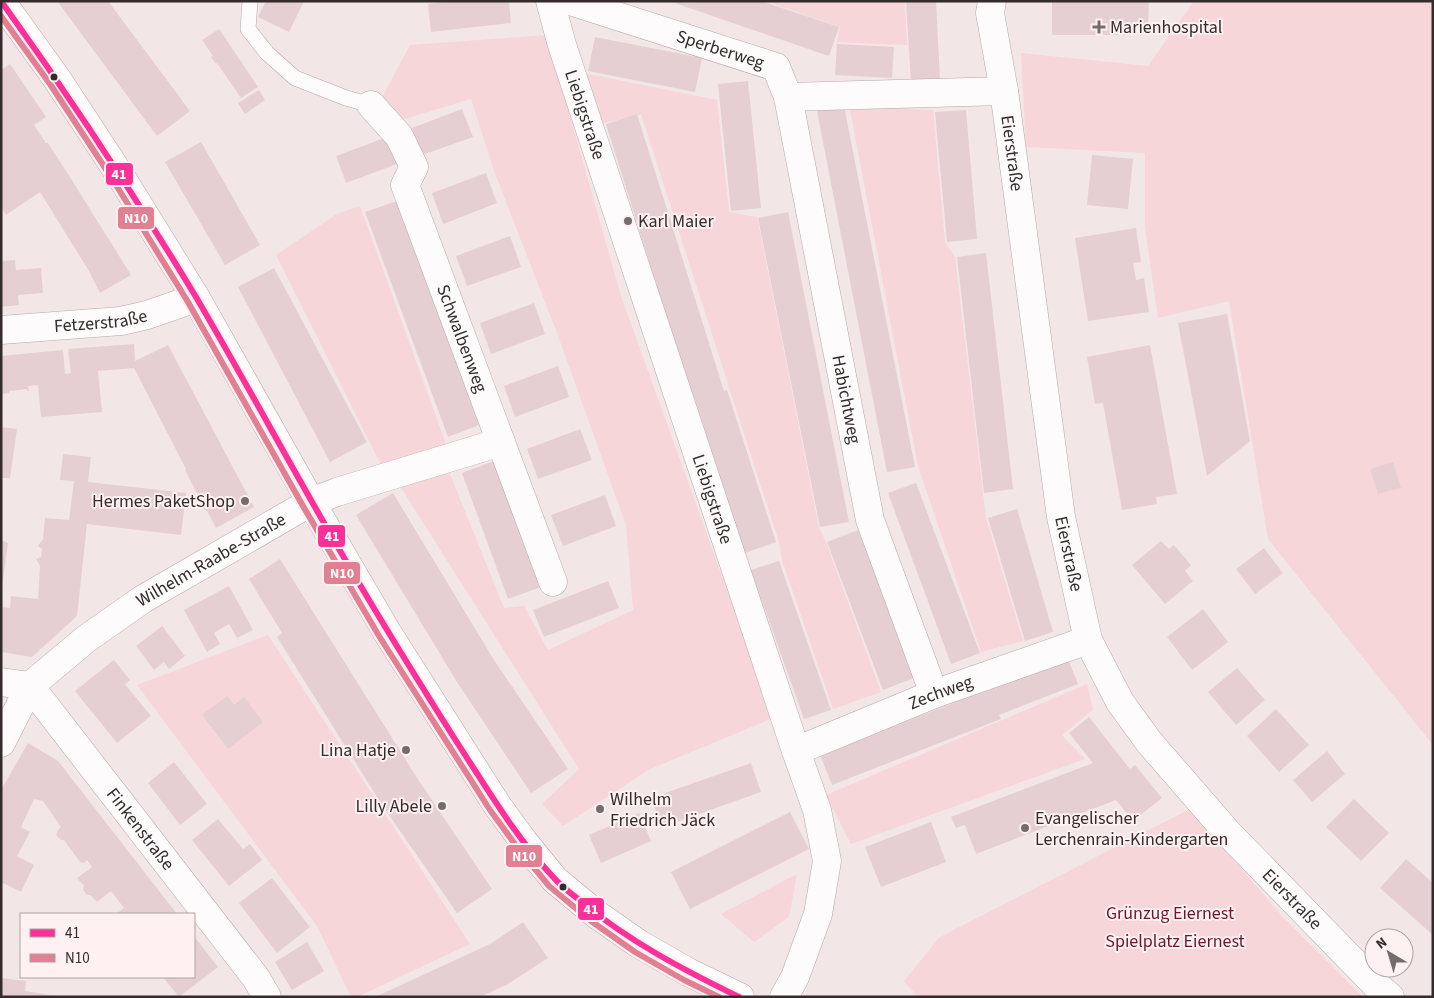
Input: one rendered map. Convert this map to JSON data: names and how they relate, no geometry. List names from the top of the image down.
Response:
{
  "streets": {
    "street": [
      "Sperberweg",
      "Liebigstraße",
      "Eierstraße",
      "Fetzerstraße",
      "Schwalbenweg",
      "Habichtweg",
      "Wilhelm-Raabe-Straße",
      "Zechweg",
      "Finkenstraße"
    ]
  },
  "crossings": [
    ["Sperberweg", "Habichtweg"],
    ["Liebigstraße", "Zechweg"],
    ["Eierstraße", "Zechweg"],
    ["Schwalbenweg", "Wilhelm-Raabe-Straße"],
    ["Habichtweg", "Zechweg"],
    ["Wilhelm-Raabe-Straße", "Finkenstraße"]
  ],
  "parks": ["Grünzug Eiernest", "Spielplatz Eiernest"],
  "places": {
    "health": ["Marienhospital"],
    "other": [
      "Karl Maier",
      "Hermes PaketShop",
      "Lina Hatje",
      "Lilly Abele",
      "Wilhelm Friedrich Jäck",
      "Evangelischer Lerchenrain-Kindergarten"
    ]
  },
  "lines": ["transit line 41", "transit line N10"],
  "legend": ["41", "N10"],
  "north": "top left"
}
